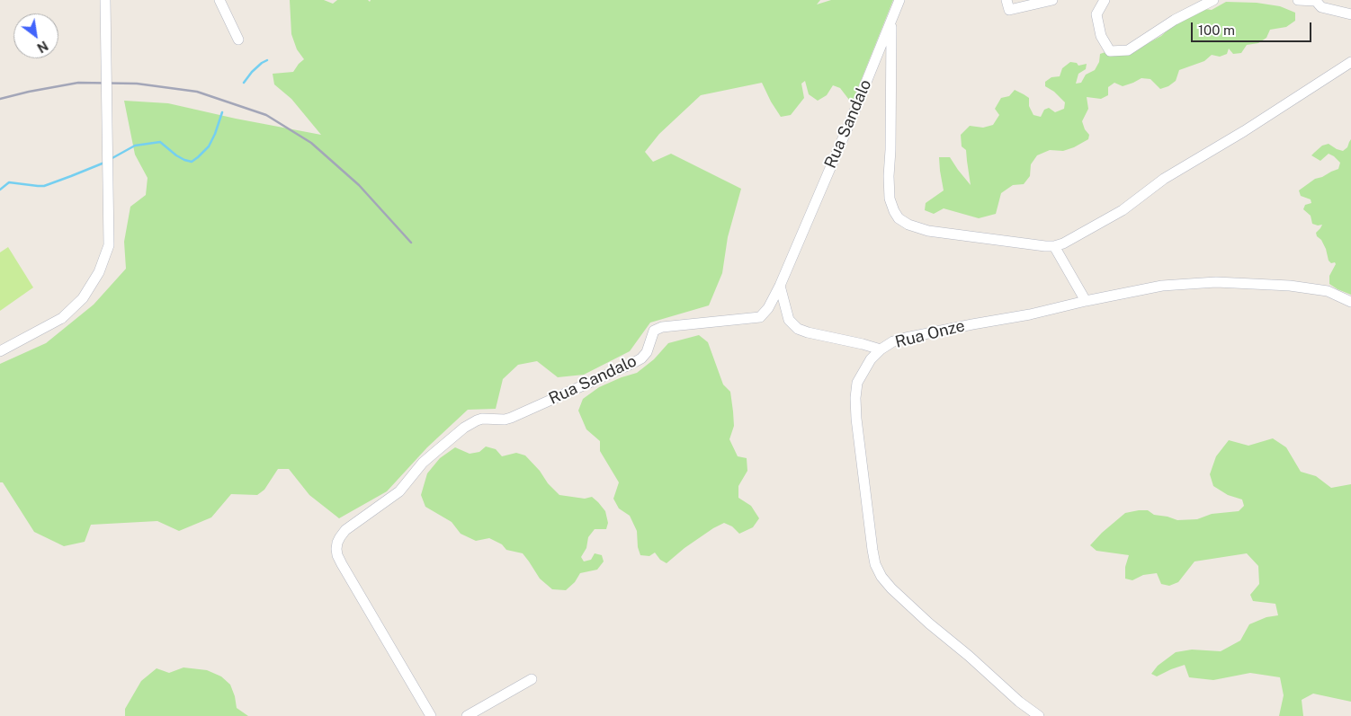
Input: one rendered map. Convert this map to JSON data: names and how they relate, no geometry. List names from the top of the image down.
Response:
{
  "streets": {
    "street": ["Rua Sandalo", "Rua Onze"]
  },
  "scale_bar": "100 m",
  "north": "bottom right"
}
